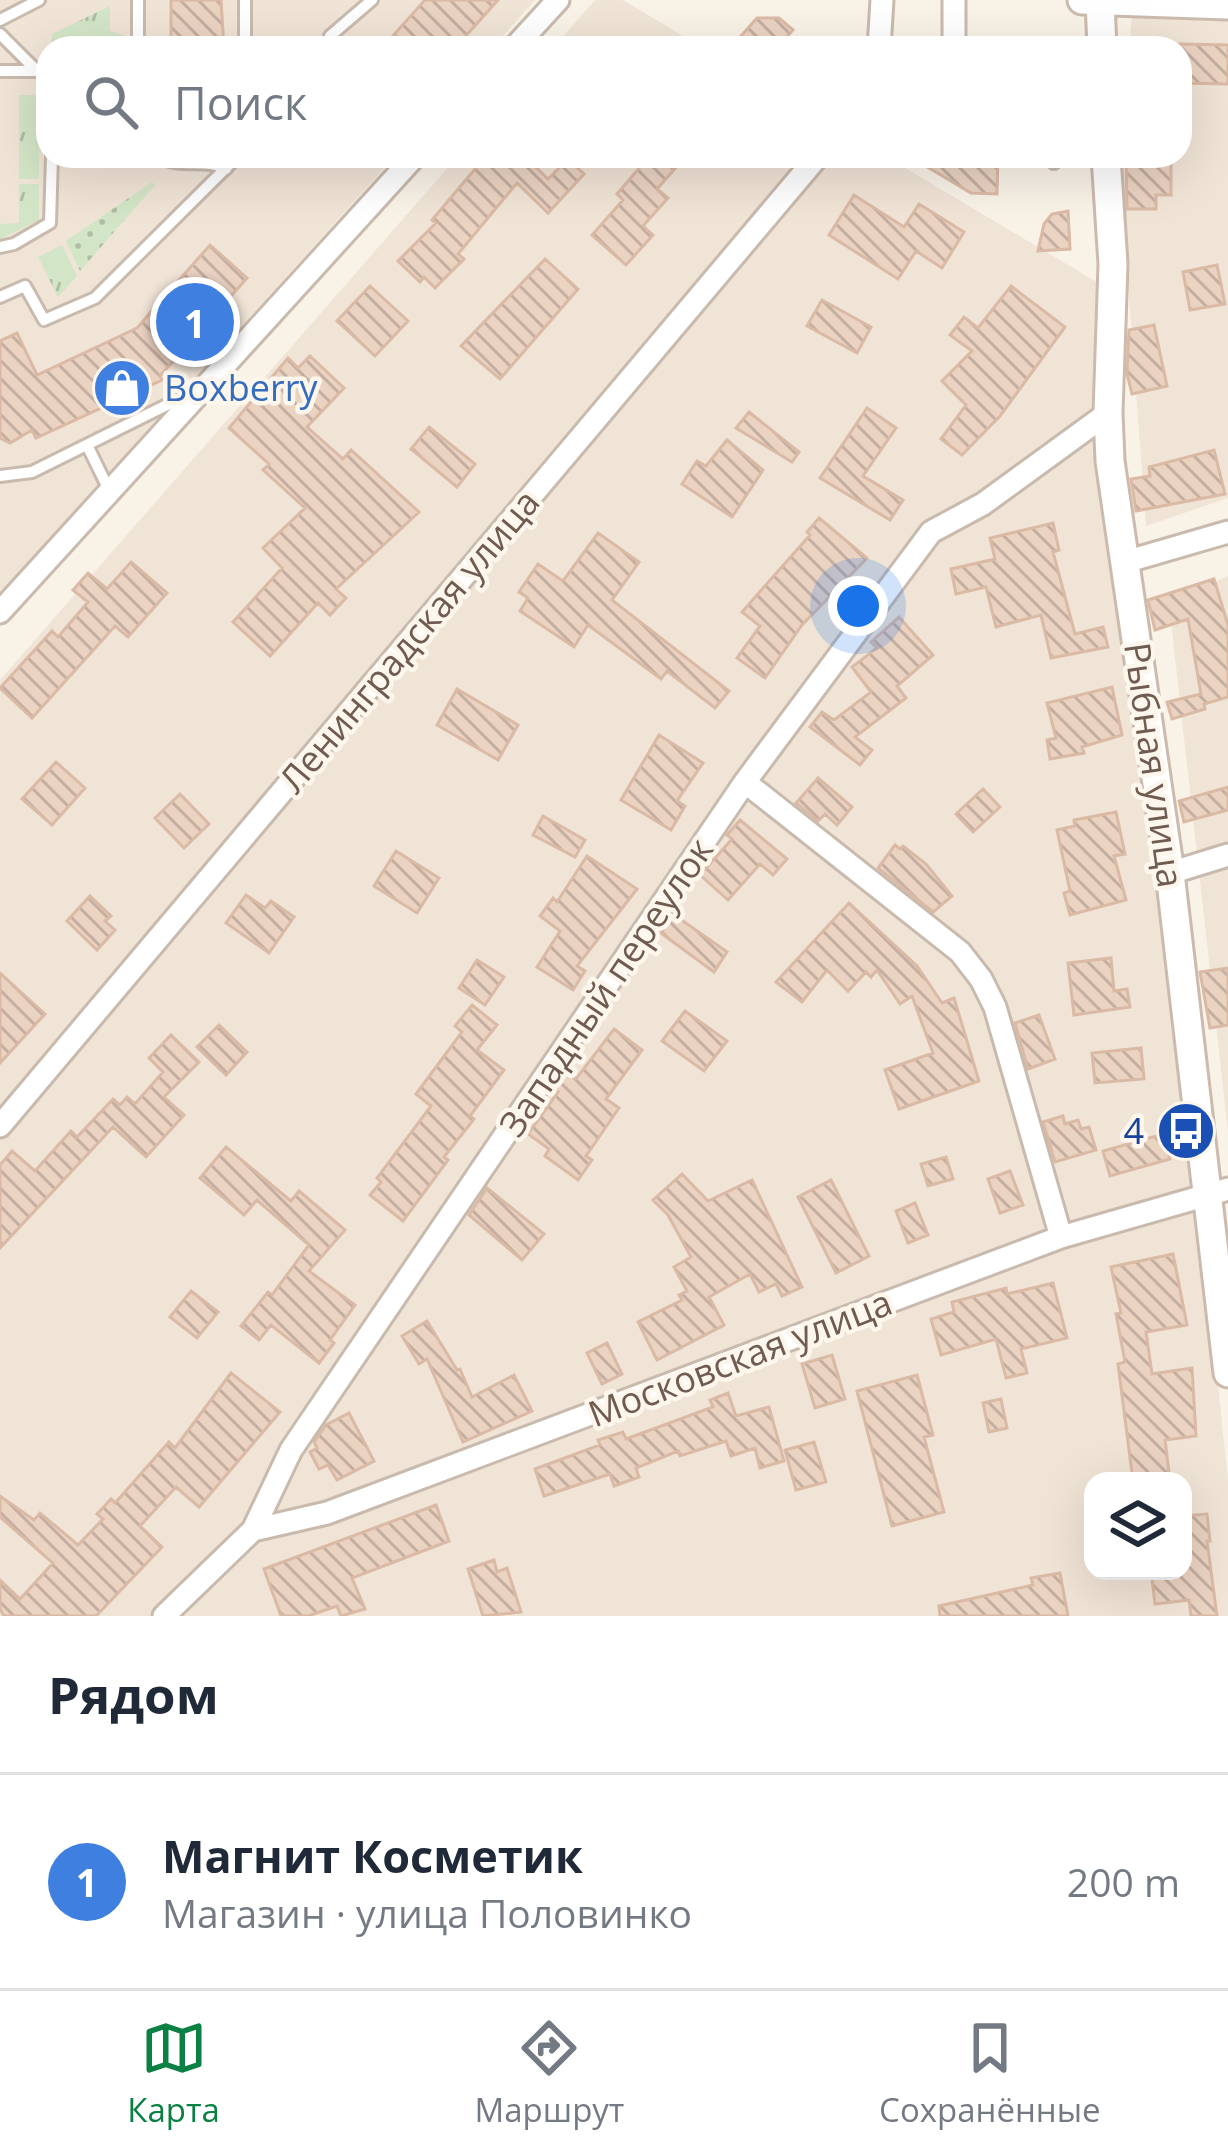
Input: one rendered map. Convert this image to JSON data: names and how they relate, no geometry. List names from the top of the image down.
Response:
{
  "streets": {
    "street": [
      "Ленинградская улица",
      "Рыбная улица",
      "Западный переулок",
      "Московская улица"
    ]
  },
  "crossings": [
    ["Рыбная улица", "Западный переулок"],
    ["Рыбная улица", "Московская улица"],
    ["Западный переулок", "Московская улица"]
  ],
  "places": {
    "shop": ["Boxberry"],
    "bus stop": ["4"]
  },
  "page": {
    "search": "Поиск",
    "pins": "1",
    "heading": "Рядом",
    "list": [
      {
        "mark": "1",
        "name": "Магнит Косметик",
        "note": "Магазин · улица Половинко",
        "value": "200 m"
      }
    ],
    "nav": ["Карта", "Маршрут", "Сохранённые"]
  }
}
